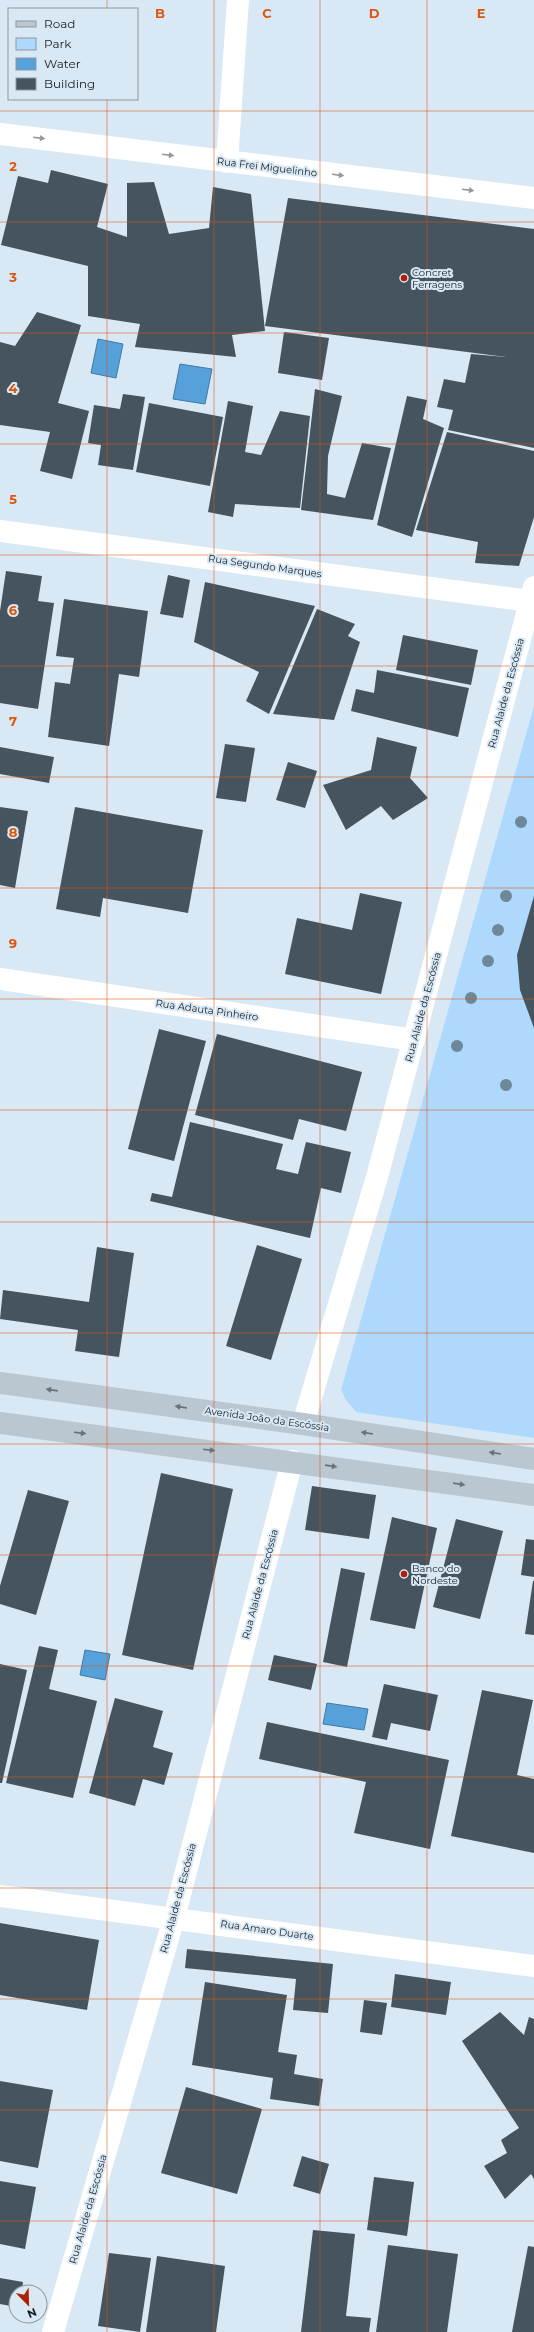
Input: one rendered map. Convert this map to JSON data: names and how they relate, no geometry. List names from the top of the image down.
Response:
{
  "streets": {
    "main road": ["Avenida João da Escóssia"],
    "street": [
      "Rua Frei Miguelinho",
      "Rua Segundo Marques",
      "Rua Alaide da Escóssia",
      "Rua Adauta Pinheiro",
      "Rua Amaro Duarte"
    ]
  },
  "crossings": [
    ["Rua Segundo Marques", "Rua Alaide da Escóssia"],
    ["Rua Alaide da Escóssia", "Rua Adauta Pinheiro"],
    ["Rua Alaide da Escóssia", "Avenida João da Escóssia"],
    ["Rua Alaide da Escóssia", "Rua Amaro Duarte"]
  ],
  "one_way": ["Rua Frei Miguelinho"],
  "places": ["Concret Ferragens", "Banco do Nordeste"],
  "legend": [
    "Road",
    "Park",
    "Water",
    "Building"
  ],
  "north": "bottom right",
  "grid": {
    "columns": [
      "B",
      "C",
      "D",
      "E"
    ],
    "rows": [
      "2",
      "3",
      "4",
      "5",
      "6",
      "7",
      "8",
      "9"
    ]
  }
}
